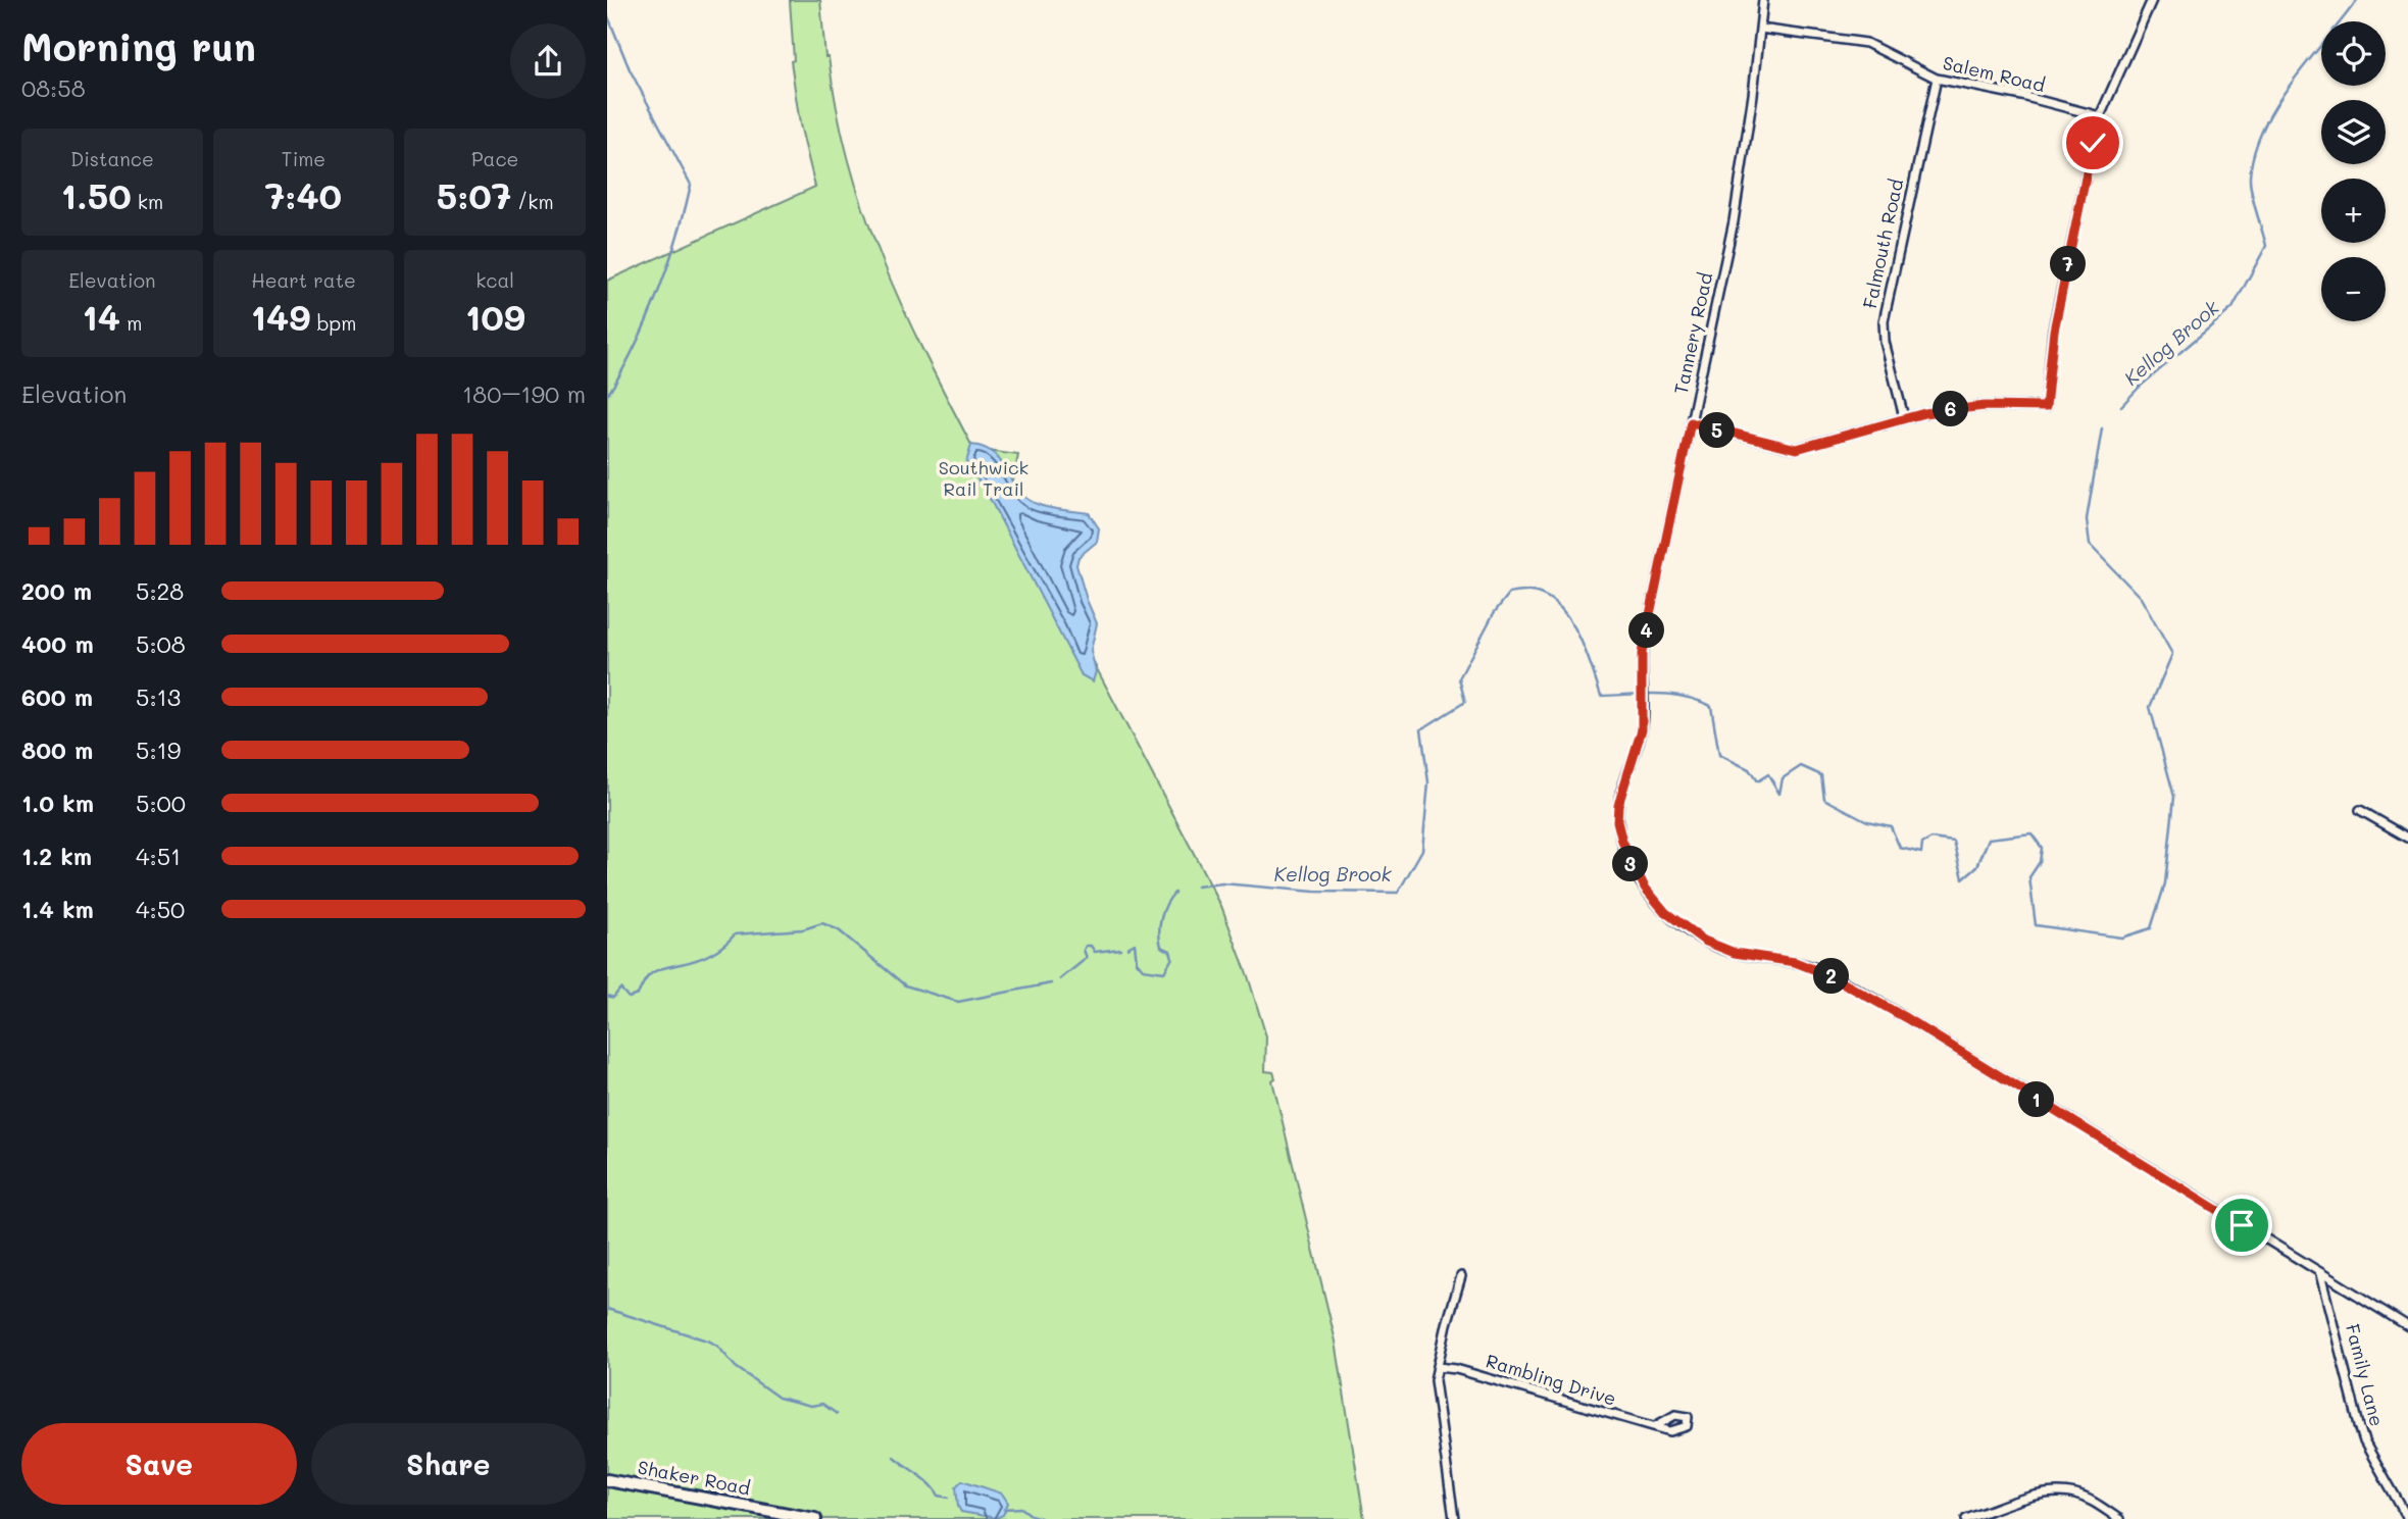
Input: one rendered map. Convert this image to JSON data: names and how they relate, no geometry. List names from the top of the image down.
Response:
{
  "streets": {
    "street": [
      "Salem Road",
      "Falmouth Road",
      "Tannery Road",
      "Family Lane",
      "Rambling Drive",
      "Shaker Road"
    ]
  },
  "crossings": [
    ["Salem Road", "Falmouth Road"],
    ["Salem Road", "Tannery Road"],
    ["Tannery Road", "Family Lane"]
  ],
  "water": ["Kellog Brook"],
  "parks": ["Southwick Rail Trail"],
  "page": {
    "heading": ["Morning run", "08:58"],
    "map_buttons": ["+", "−"],
    "stats": [
      ["Distance", "1.50 km"],
      ["Time", "7:40"],
      ["Pace", "5:07 /km"],
      ["Elevation", "14 m"],
      ["Heart rate", "149 bpm"],
      ["kcal", "109"]
    ],
    "pins": [
      "7",
      "6",
      "5",
      "4",
      "3",
      "2",
      "1"
    ],
    "chart": ["Elevation", "180–190 m"],
    "list": [
      {
        "name": "200 m",
        "note": "5:28"
      },
      {
        "name": "400 m",
        "note": "5:08"
      },
      {
        "name": "600 m",
        "note": "5:13"
      },
      {
        "name": "800 m",
        "note": "5:19"
      },
      {
        "name": "1.0 km",
        "note": "5:00"
      },
      {
        "name": "1.2 km",
        "note": "4:51"
      },
      {
        "name": "1.4 km",
        "note": "4:50"
      }
    ],
    "buttons": ["Save", "Share"]
  }
}
